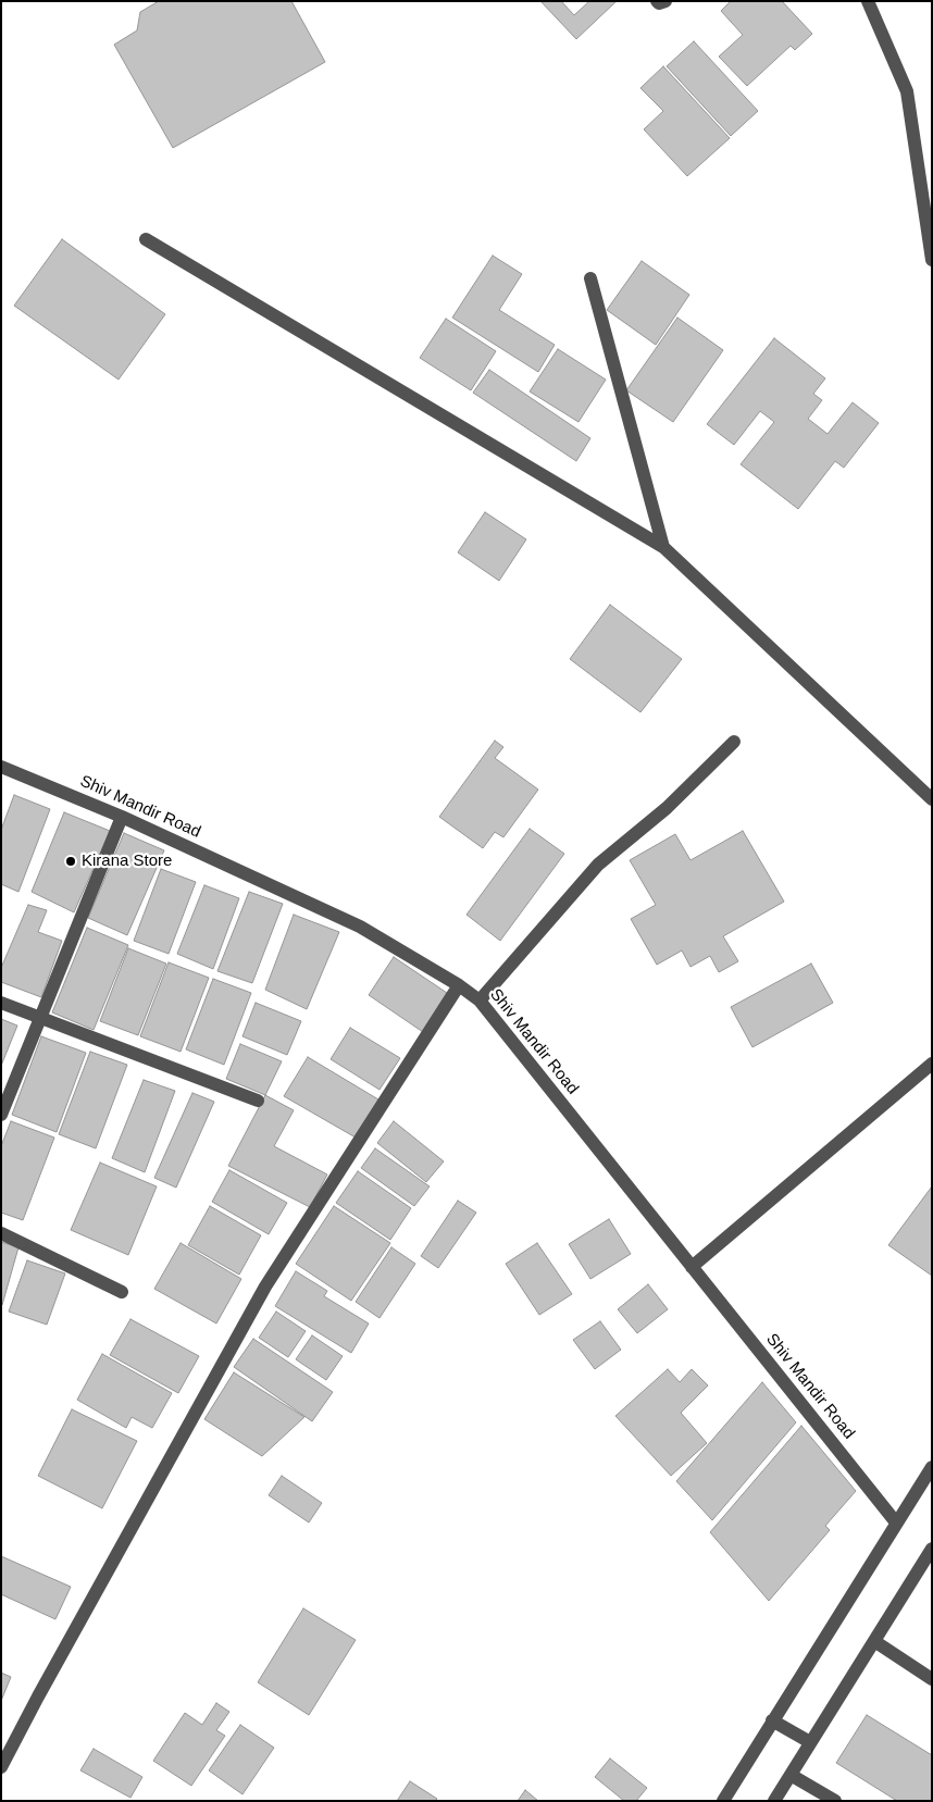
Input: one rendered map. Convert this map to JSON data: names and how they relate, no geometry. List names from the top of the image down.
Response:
{
  "streets": {
    "street": ["Shiv Mandir Road"]
  },
  "places": ["Kirana Store"]
}
